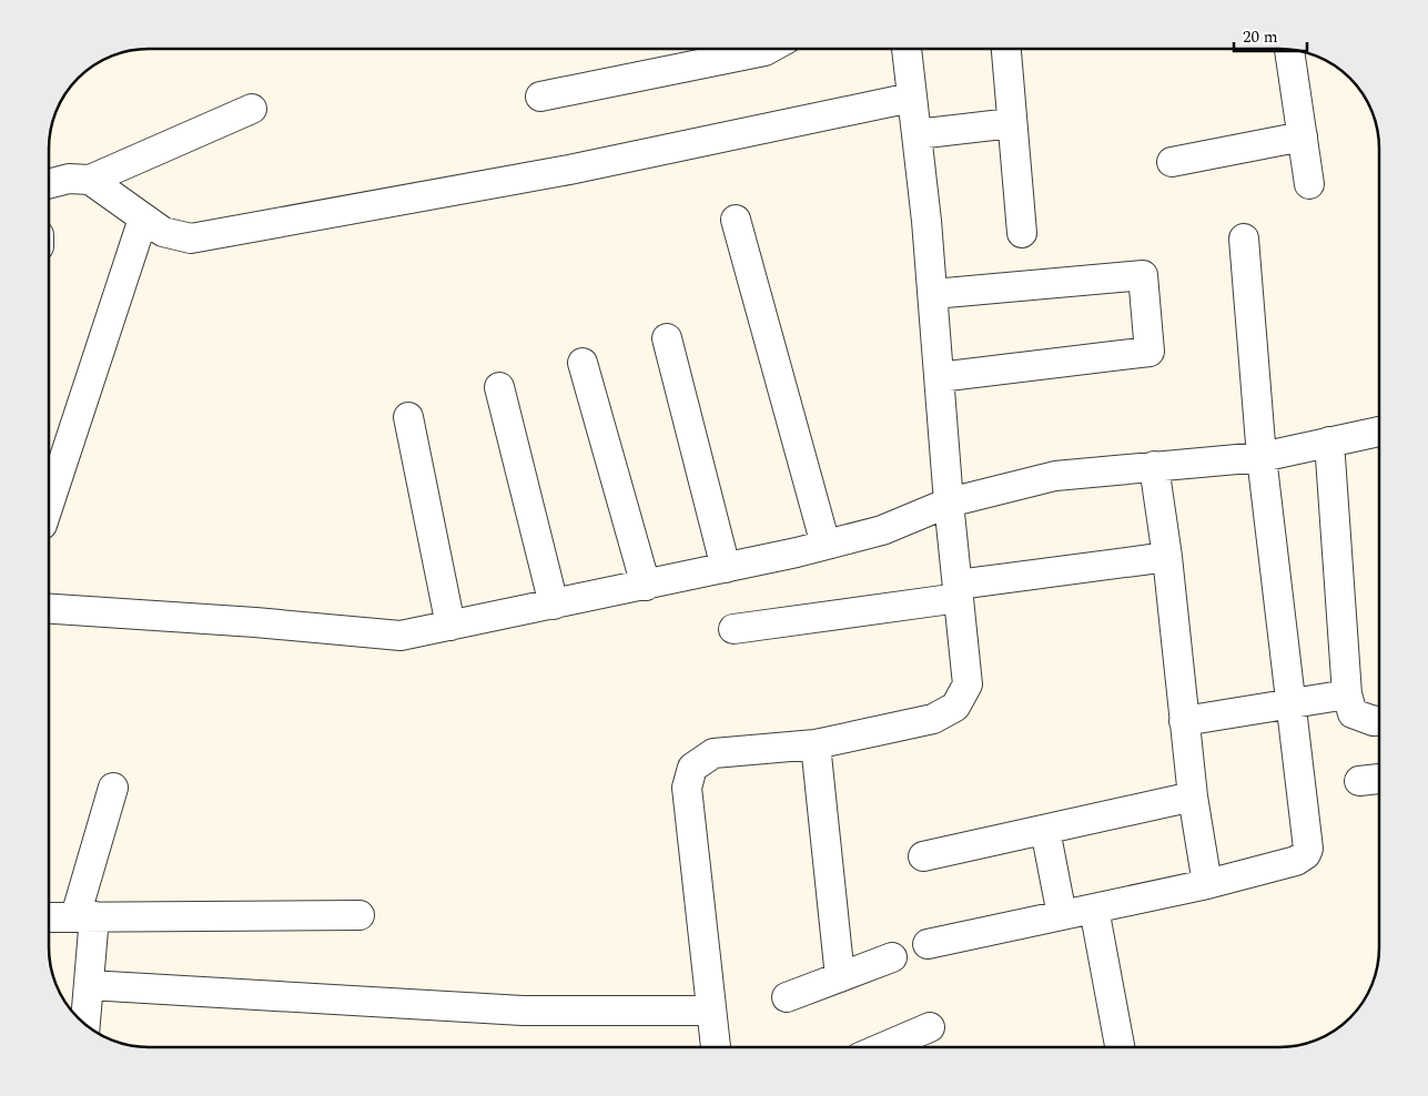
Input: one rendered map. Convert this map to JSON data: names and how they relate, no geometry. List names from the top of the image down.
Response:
{
  "scale_bar": "20 m"
}
